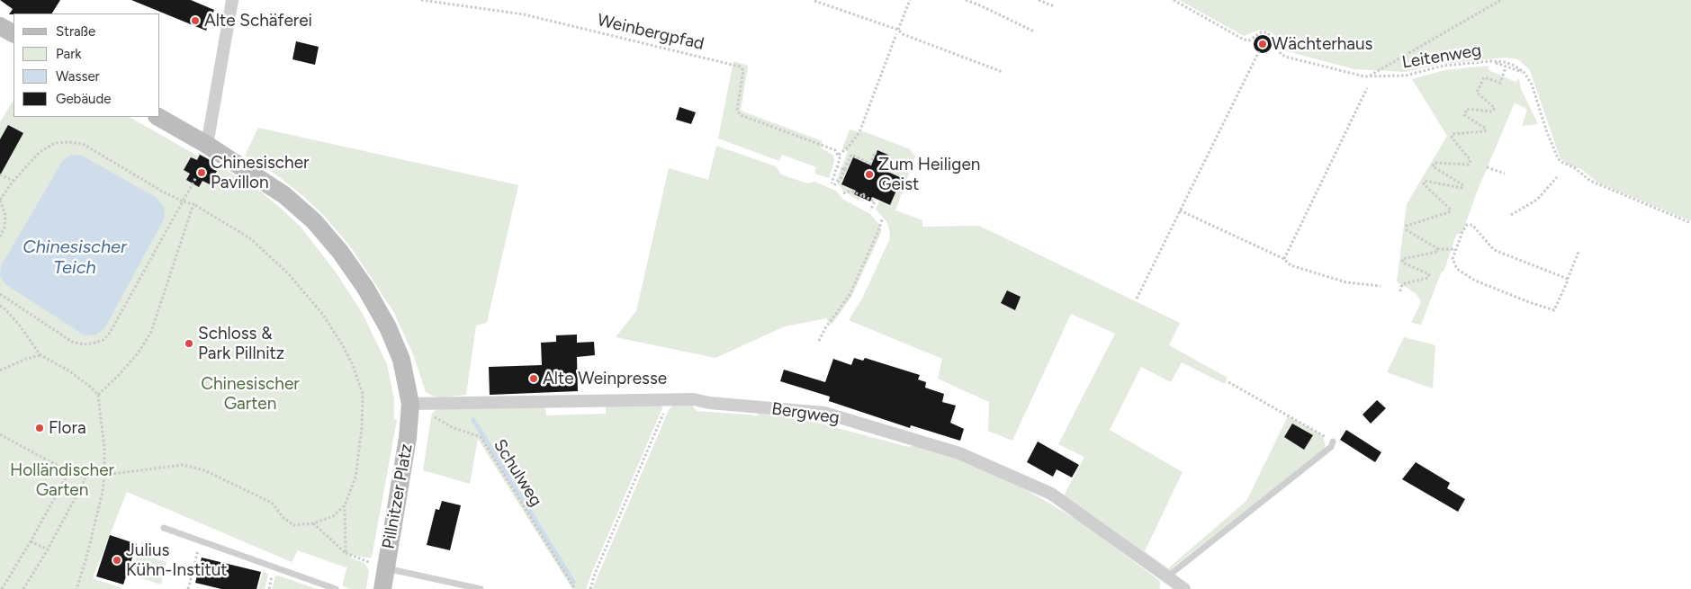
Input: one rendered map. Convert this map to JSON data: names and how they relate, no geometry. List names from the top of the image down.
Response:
{
  "streets": {
    "main road": ["Pillnitzer Platz"],
    "street": ["Bergweg"],
    "path": ["Weinbergpfad", "Leitenweg", "Schulweg"]
  },
  "crossings": [
    ["Bergweg", "Schulweg"],
    ["Bergweg", "Pillnitzer Platz"],
    ["Schulweg", "Pillnitzer Platz"]
  ],
  "water": ["Chinesischer Teich"],
  "parks": ["Chinesischer Garten", "Holländischer Garten"],
  "places": [
    "Alte Schäferei",
    "Wächterhaus",
    "Chinesischer Pavillon",
    "Zum Heiligen Geist",
    "Schloss & Park Pillnitz",
    "Alte Weinpresse",
    "Flora",
    "Julius Kühn-Institut"
  ],
  "legend": [
    "Straße",
    "Park",
    "Wasser",
    "Gebäude"
  ]
}
